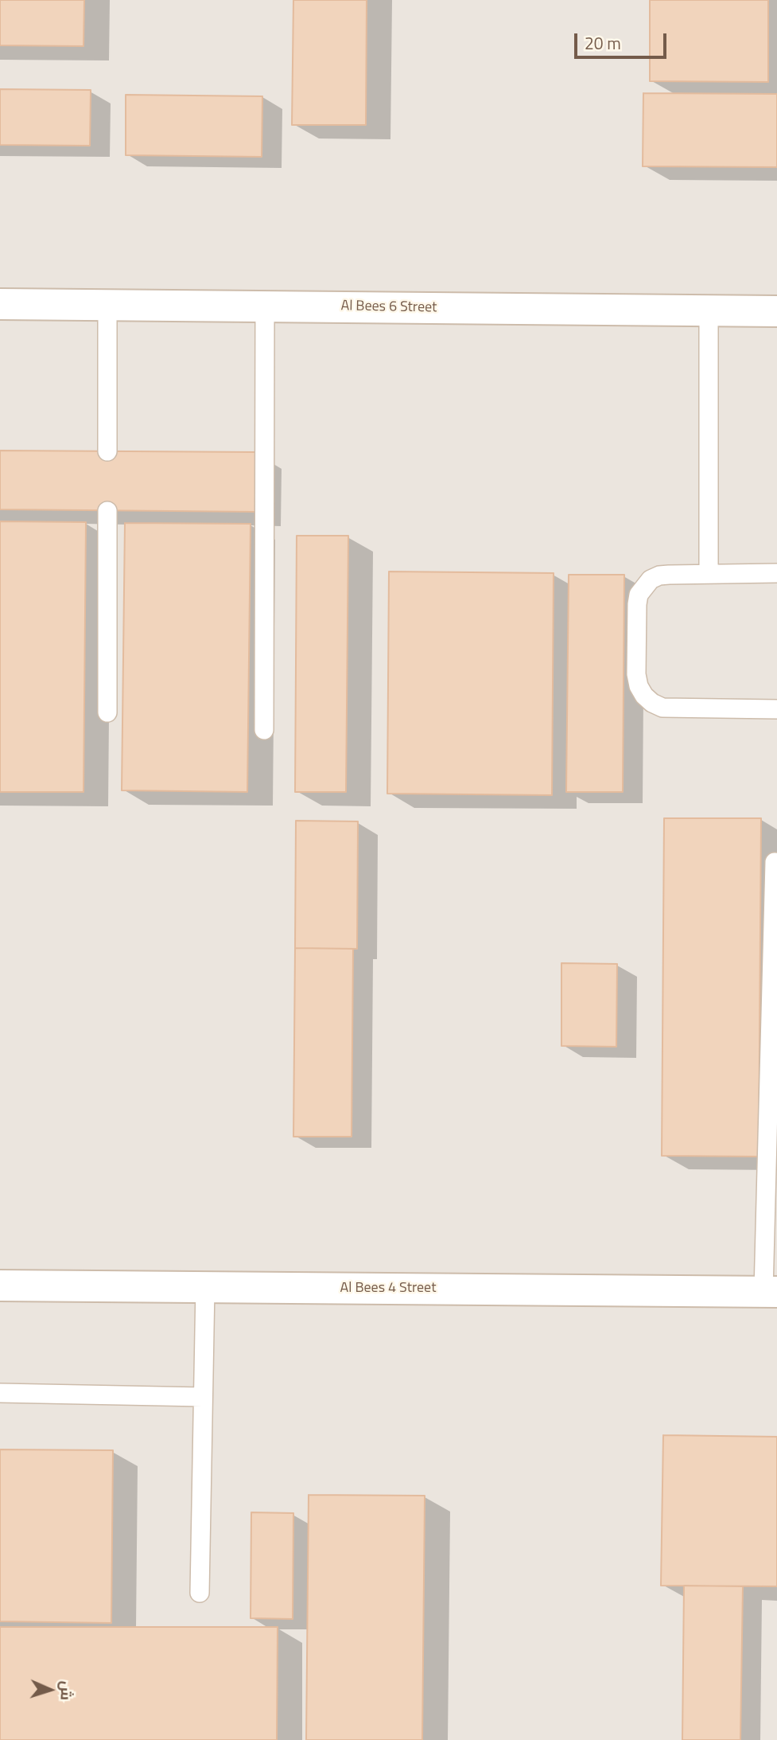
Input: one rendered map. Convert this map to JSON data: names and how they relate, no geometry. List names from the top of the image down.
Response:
{
  "streets": {
    "street": ["Al Bees 6 Street", "Al Bees 4 Street"]
  },
  "scale_bar": "20 m",
  "north": "right"
}
